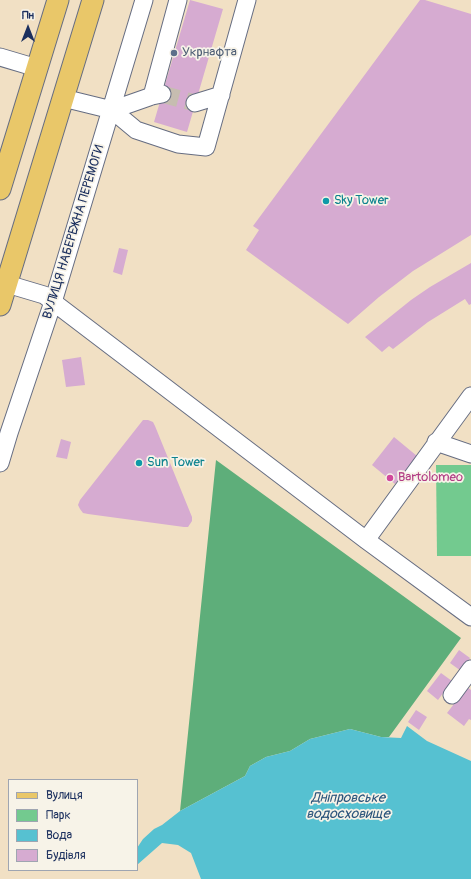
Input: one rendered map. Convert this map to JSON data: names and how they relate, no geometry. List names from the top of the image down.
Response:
{
  "streets": {
    "street": ["ВУЛИЦЯ НАБЕРЕЖНА ПЕРЕМОГИ"]
  },
  "water": ["Дніпровське водосховище"],
  "places": [
    "Укрнафта",
    "Sky Tower",
    "Sun Tower",
    "Bartolomeo"
  ],
  "legend": [
    "Вулиця",
    "Парк",
    "Вода",
    "Будівля"
  ],
  "north": "top"
}
